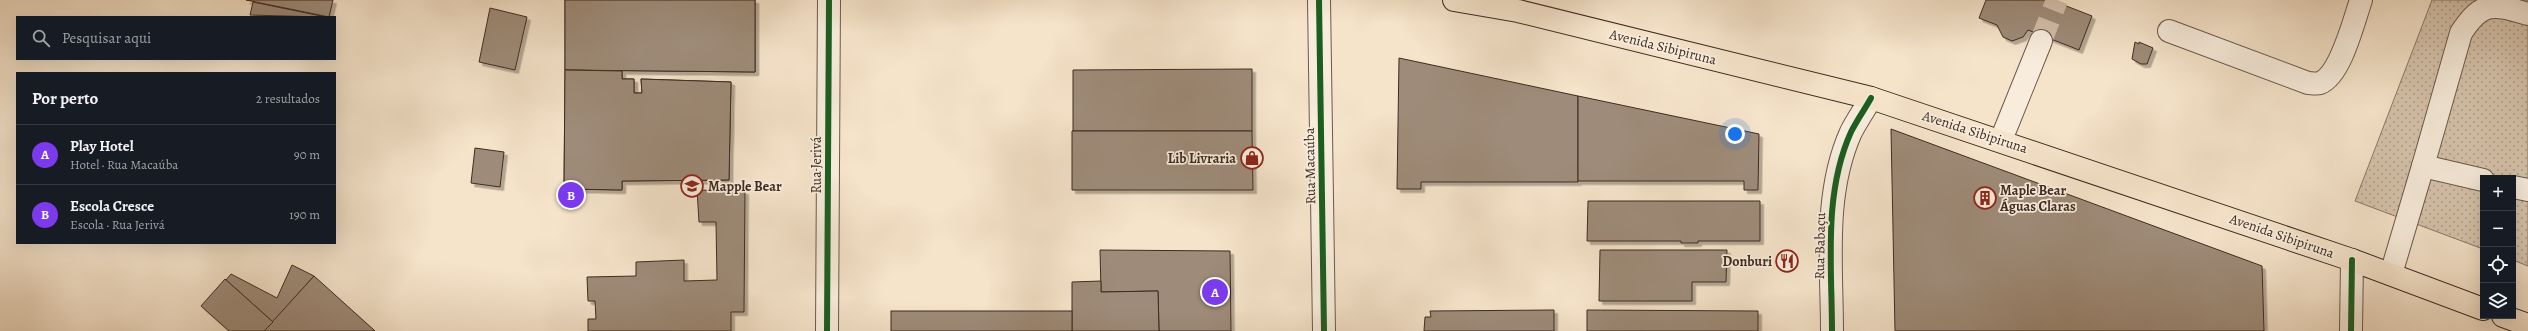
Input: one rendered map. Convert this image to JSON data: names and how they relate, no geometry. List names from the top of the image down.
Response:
{
  "streets": {
    "main road": ["Avenida Sibipiruna"],
    "street": ["Rua Jerivá", "Rua Macaúba", "Rua Babaçu"]
  },
  "crossings": [
    ["Avenida Sibipiruna", "Rua Babaçu"]
  ],
  "places": {
    "shop": ["Lib Livraria"],
    "school or university": ["Mapple Bear"],
    "building": ["Maple Bear Águas Claras"],
    "restaurant": ["Donburi"]
  },
  "page": {
    "search": "Pesquisar aqui",
    "heading": ["Por perto", "2 resultados"],
    "list": [
      {
        "mark": "A",
        "name": "Play Hotel",
        "note": "Hotel · Rua Macaúba",
        "value": "90 m"
      },
      {
        "mark": "B",
        "name": "Escola Cresce",
        "note": "Escola · Rua Jerivá",
        "value": "190 m"
      }
    ],
    "map_buttons": ["+", "−"],
    "pins": ["B", "A"]
  }
}
